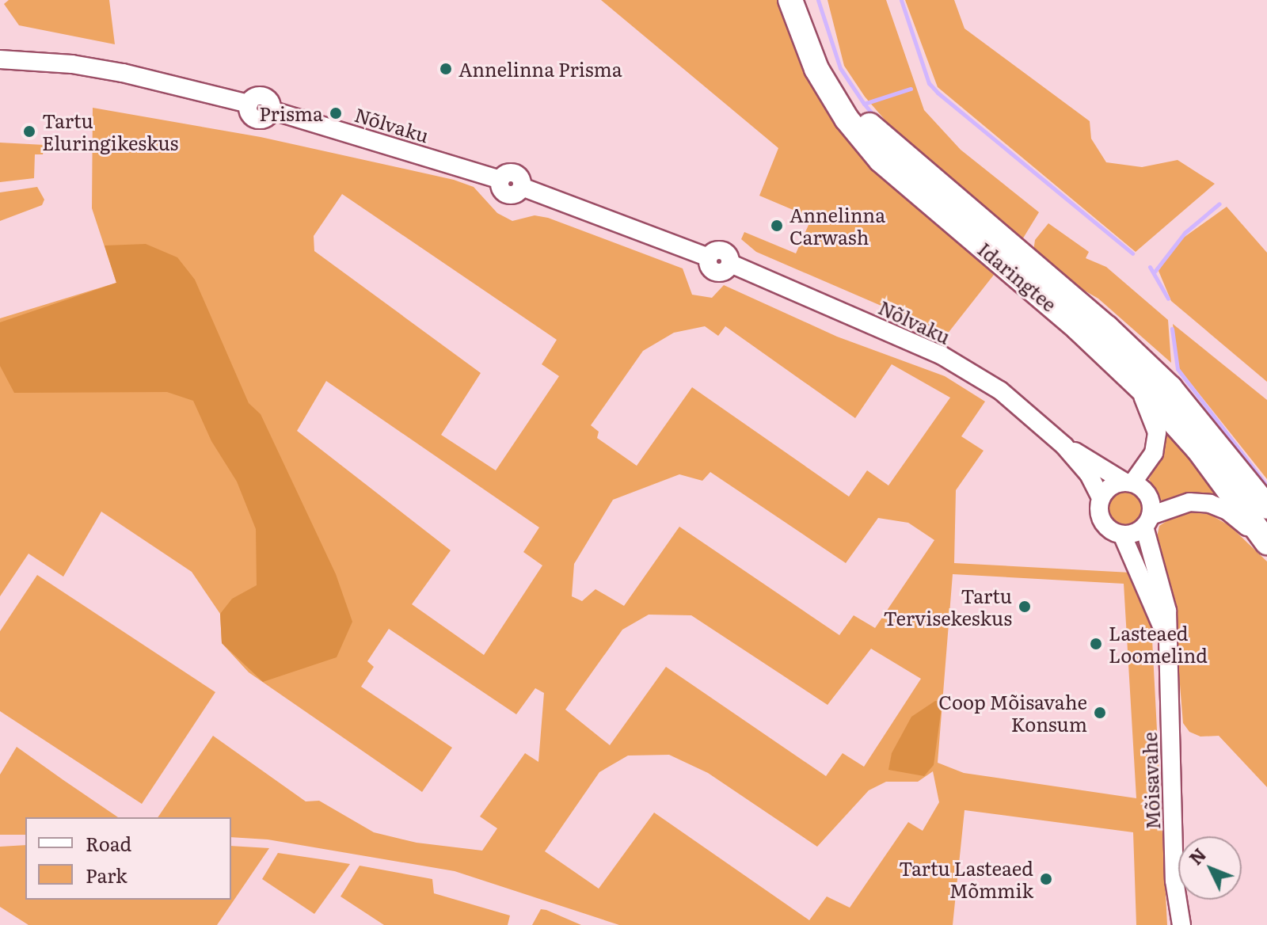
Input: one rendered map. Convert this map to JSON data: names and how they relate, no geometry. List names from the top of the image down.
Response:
{
  "streets": {
    "main road": ["Idaringtee"],
    "street": ["Nõlvaku", "Mõisavahe"]
  },
  "crossings": [
    ["Nõlvaku", "Mõisavahe"]
  ],
  "places": [
    "Annelinna Prisma",
    "Prisma",
    "Tartu Eluringikeskus",
    "Annelinna Carwash",
    "Tartu Tervisekeskus",
    "Lasteaed Loomelind",
    "Coop Mõisavahe Konsum",
    "Tartu Lasteaed Mõmmik"
  ],
  "legend": ["Road", "Park"],
  "north": "top left"
}
